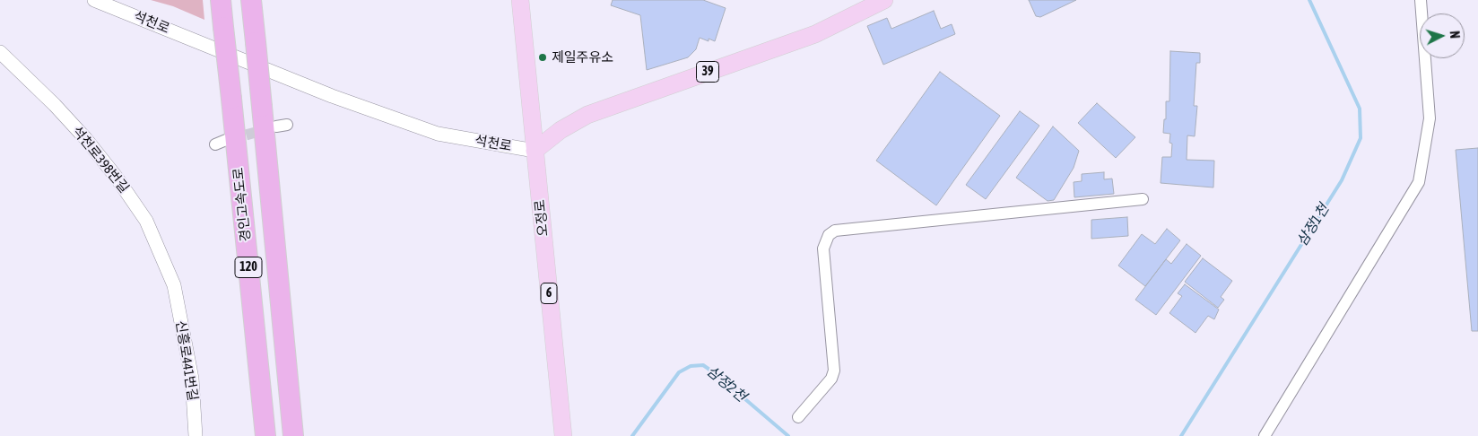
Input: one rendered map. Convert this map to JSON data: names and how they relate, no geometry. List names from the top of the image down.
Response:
{
  "streets": {
    "highway": ["경인고속도로", "120"],
    "main road": ["39", "오정로", "6"],
    "street": ["석천로", "석천로398번길", "신흥로441번길"]
  },
  "crossings": [
    ["석천로", "39"],
    ["석천로", "오정로"],
    ["39", "오정로"],
    ["석천로398번길", "신흥로441번길"]
  ],
  "water": ["삼정1천", "삼정2천"],
  "places": ["제일주유소"],
  "north": "right"
}
